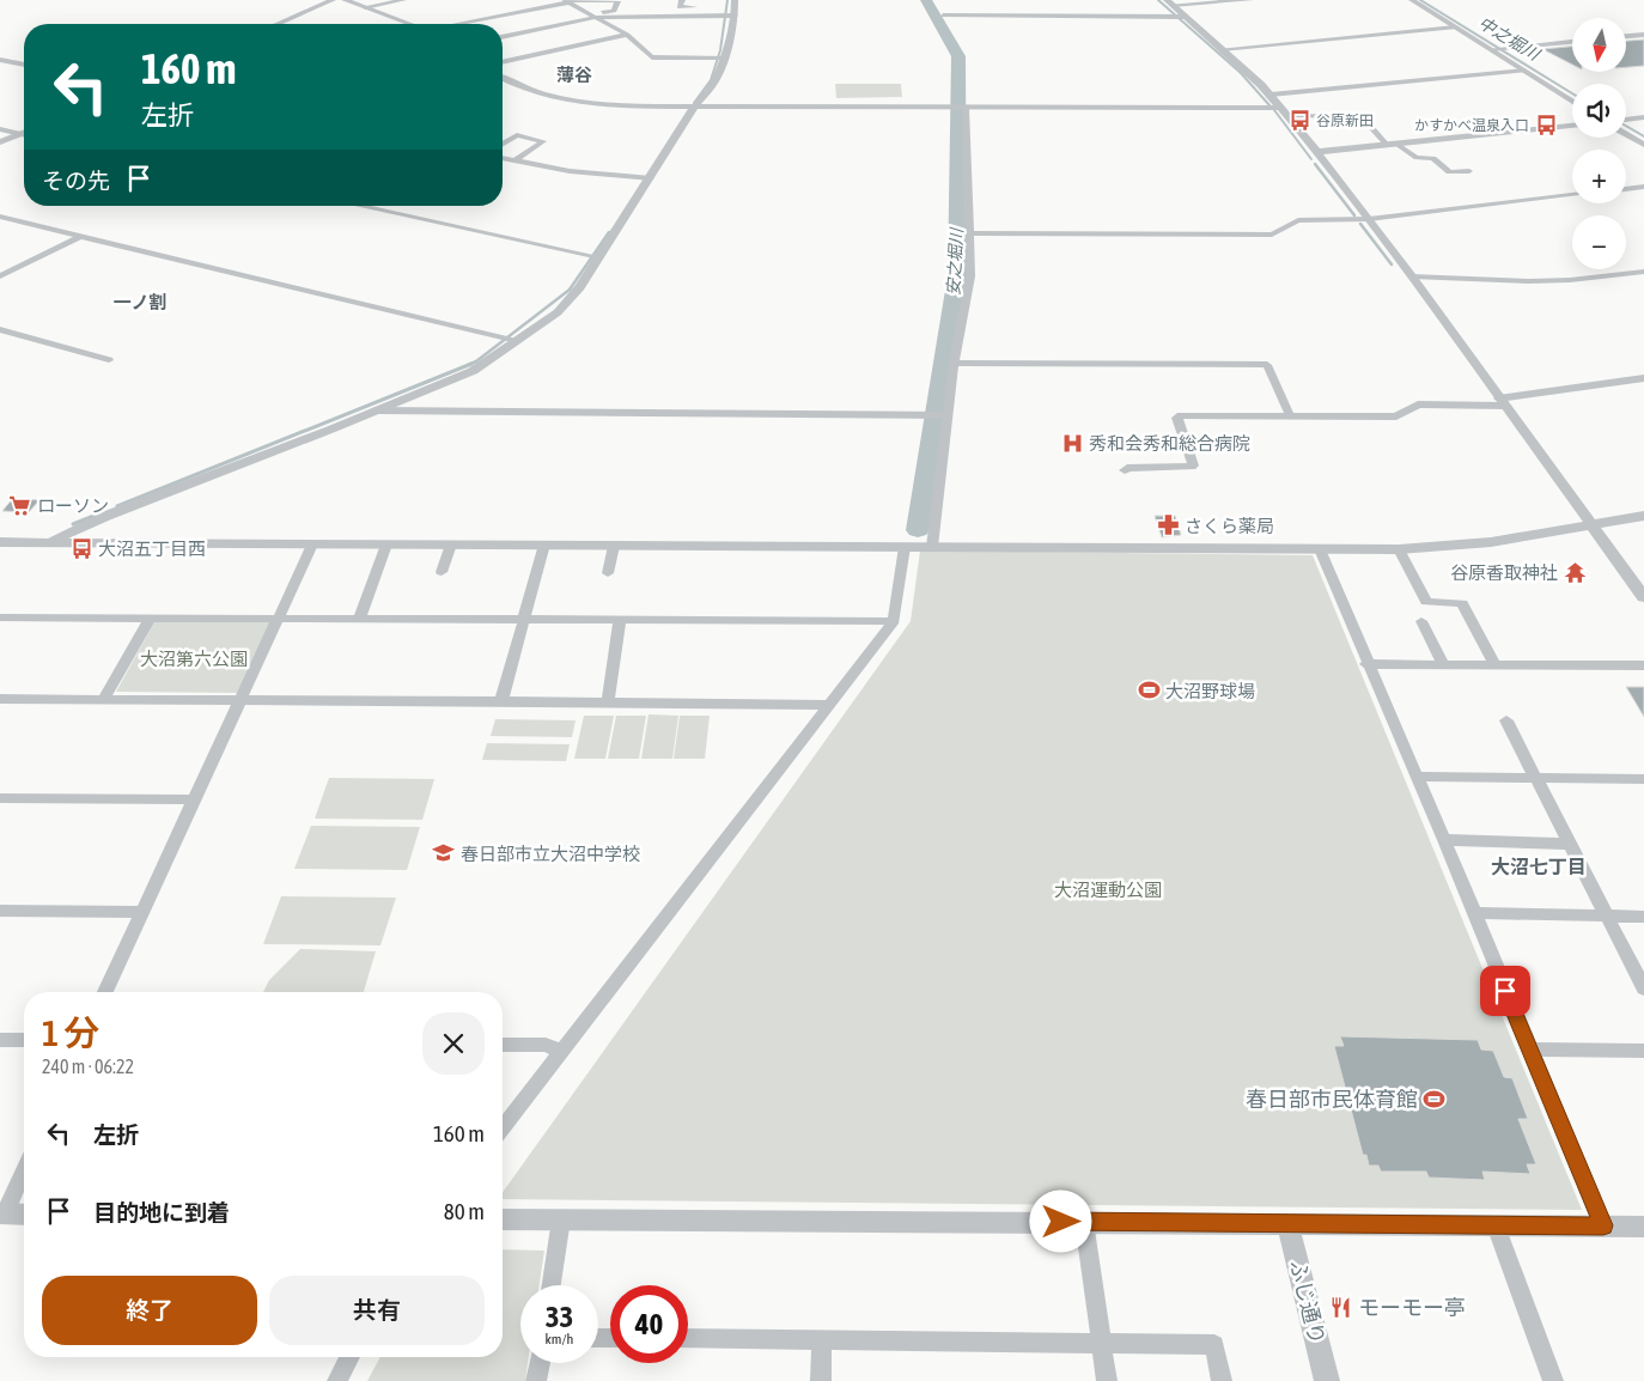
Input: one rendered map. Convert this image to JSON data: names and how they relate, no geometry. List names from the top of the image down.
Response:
{
  "streets": {
    "street": ["ふじ通り"]
  },
  "districts": ["薄谷", "一ノ割", "大沼七丁目"],
  "water": ["中之堀川", "安之堀川"],
  "parks": ["大沼第六公園", "大沼運動公園"],
  "places": {
    "bus stop": ["谷原新田", "かすかべ温泉入口", "大沼五丁目西"],
    "hospital": ["秀和会秀和総合病院"],
    "supermarket": ["ローソン"],
    "pharmacy": ["さくら薬局"],
    "temple": ["谷原香取神社"],
    "sports": ["大沼野球場", "春日部市民体育館"],
    "school or university": ["春日部市立大沼中学校"],
    "restaurant": ["モーモー亭"]
  },
  "north": "bottom",
  "page": {
    "map_buttons": ["+", "−"],
    "turn": ["160 m", "左折"],
    "then": "その先",
    "heading": ["1 分", "240 m · 06:22"],
    "list": [
      {
        "name": "左折",
        "value": "160 m"
      },
      {
        "name": "目的地に到着",
        "value": "80 m"
      }
    ],
    "buttons": ["終了", "共有"],
    "speed": "33 km/h",
    "limit": "40"
  }
}
